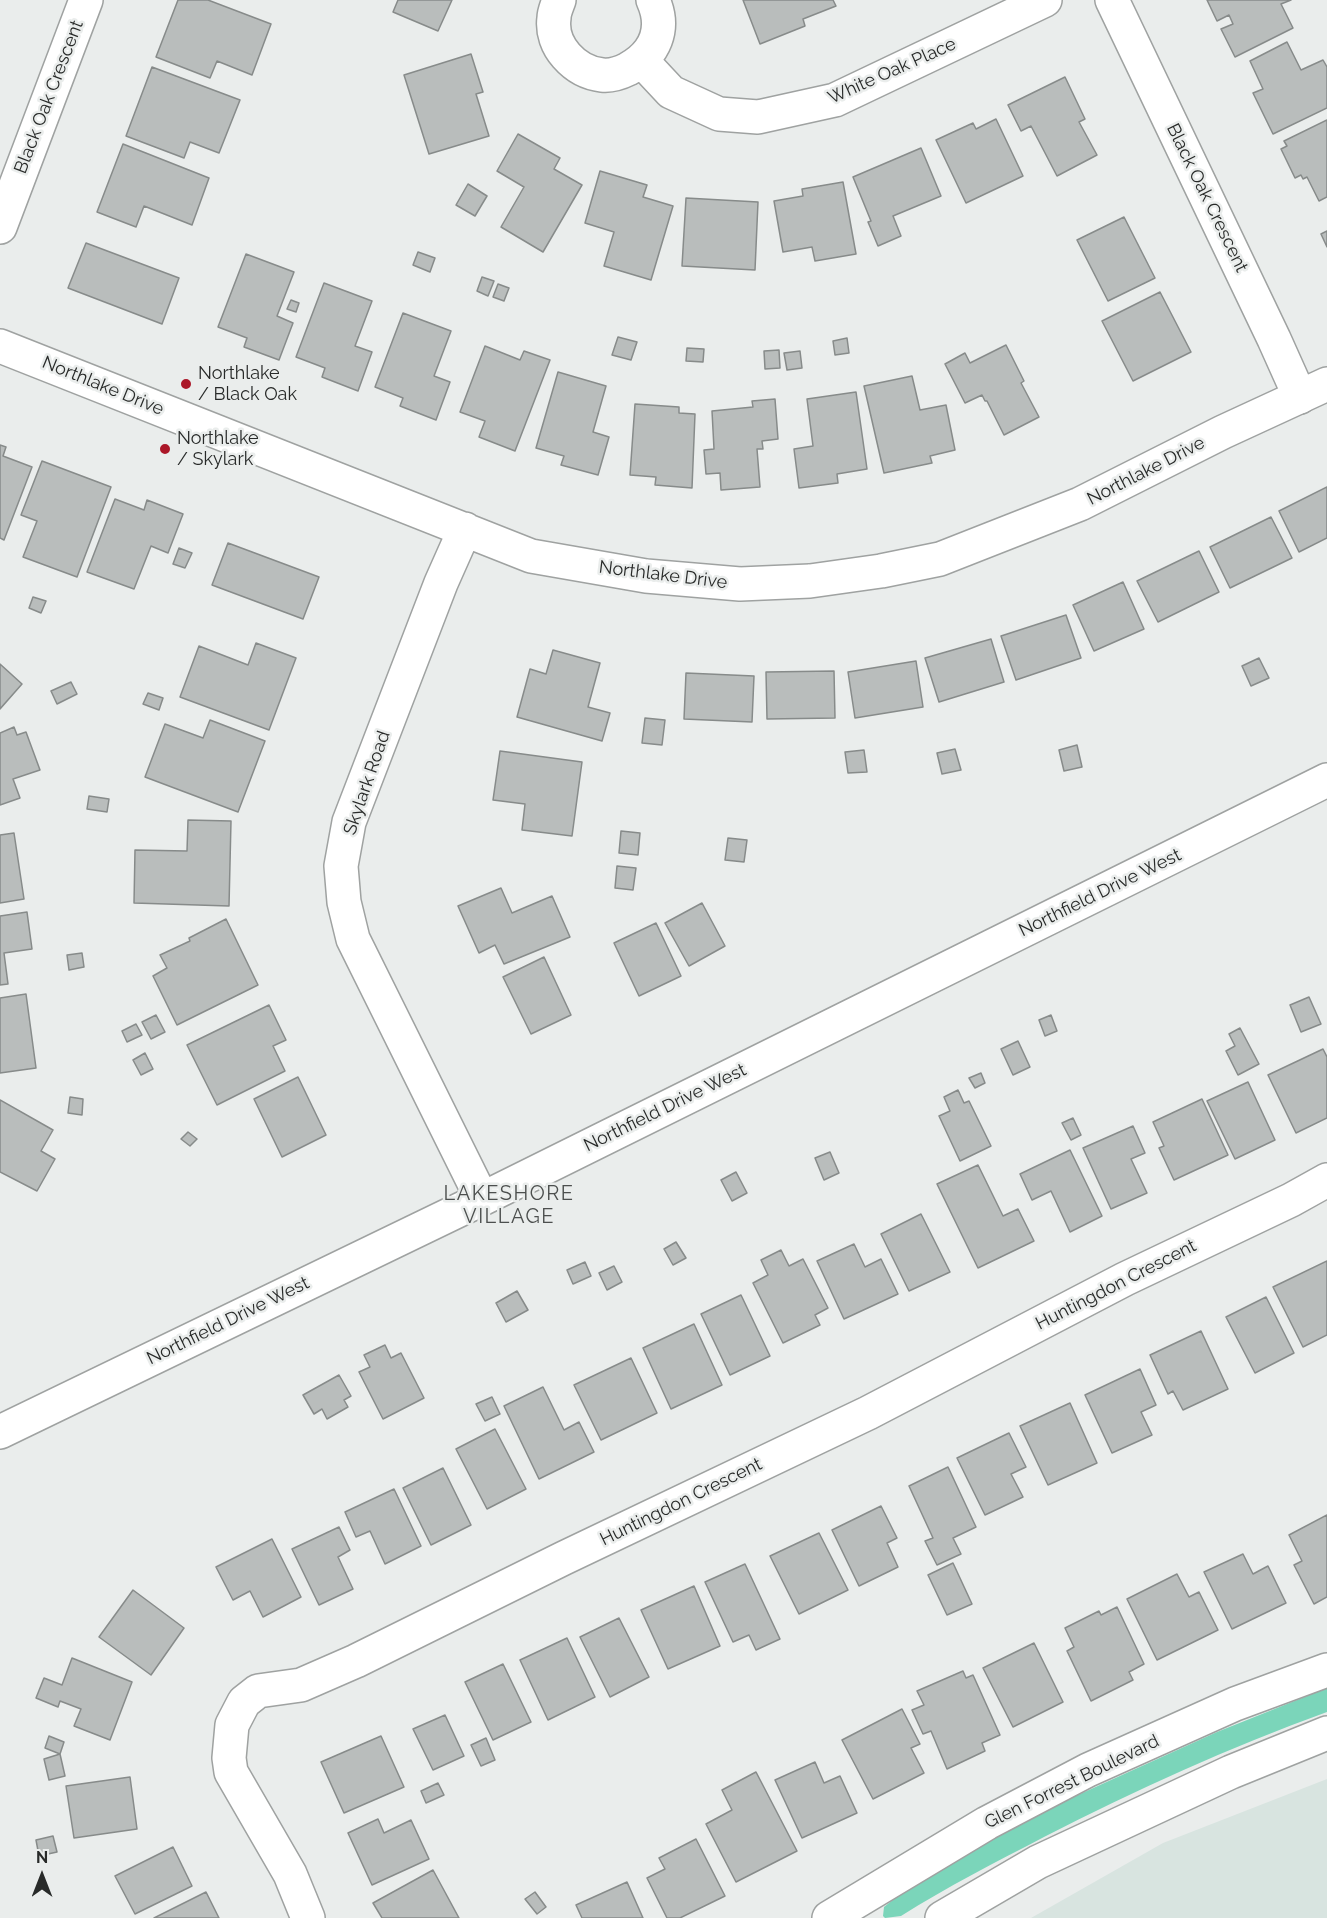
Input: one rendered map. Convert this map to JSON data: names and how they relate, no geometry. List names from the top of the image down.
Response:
{
  "streets": {
    "street": [
      "White Oak Place",
      "Black Oak Crescent",
      "Northlake Drive",
      "Skylark Road",
      "Northfield Drive West",
      "Huntingdon Crescent",
      "Glen Forrest Boulevard"
    ]
  },
  "crossings": [
    ["Black Oak Crescent", "Northlake Drive"],
    ["Northlake Drive", "Skylark Road"],
    ["Skylark Road", "Northfield Drive West"]
  ],
  "districts": ["LAKESHORE VILLAGE"],
  "places": ["Northlake / Black Oak", "Northlake / Skylark"],
  "north": "top"
}
